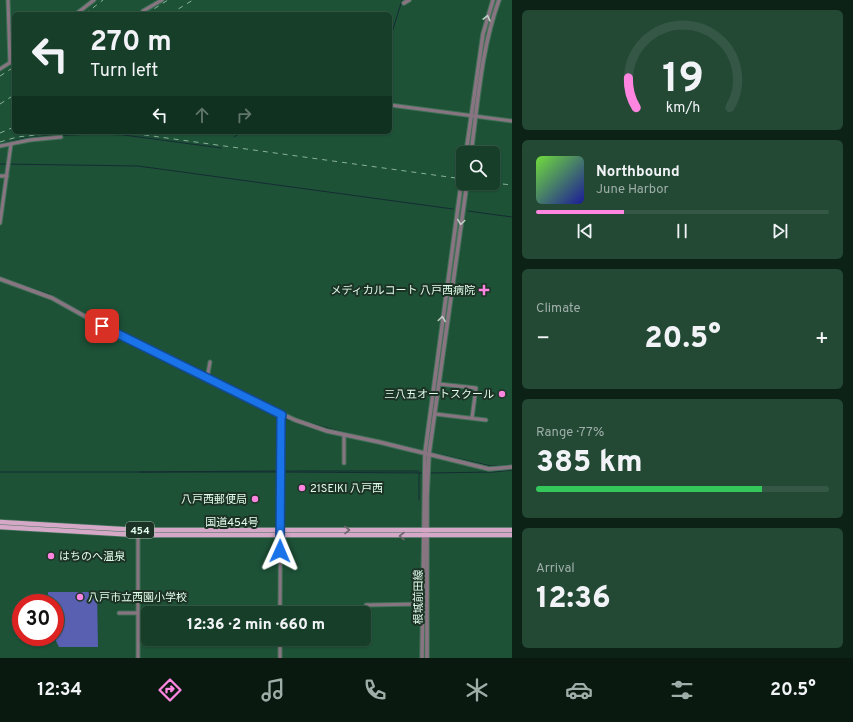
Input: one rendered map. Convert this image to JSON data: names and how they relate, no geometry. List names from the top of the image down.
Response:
{
  "streets": {
    "highway": ["国道454号", "454"],
    "street": ["根城前田線"]
  },
  "crossings": [
    ["国道454号", "根城前田線"]
  ],
  "places": {
    "health": ["メディカルコート 八戸西病院"],
    "other": [
      "三八五オートスクール",
      "21SEIKI 八戸西",
      "八戸西郵便局",
      "はちのへ温泉",
      "八戸市立西園小学校"
    ]
  },
  "page": {
    "turn": ["270 m", "Turn left"],
    "song": ["Northbound", "June Harbor"],
    "tile": [
      "Climate",
      ["Range · 77%", "385 km"],
      ["Arrival", "12:36"]
    ],
    "heat": ["−", "20.5°", "+"],
    "limit": "30",
    "trip": "12:36 · 2 min · 660 m",
    "tabs": ["12:34", "20.5°"],
    "gauge": ["19", "km/h"]
  }
}
